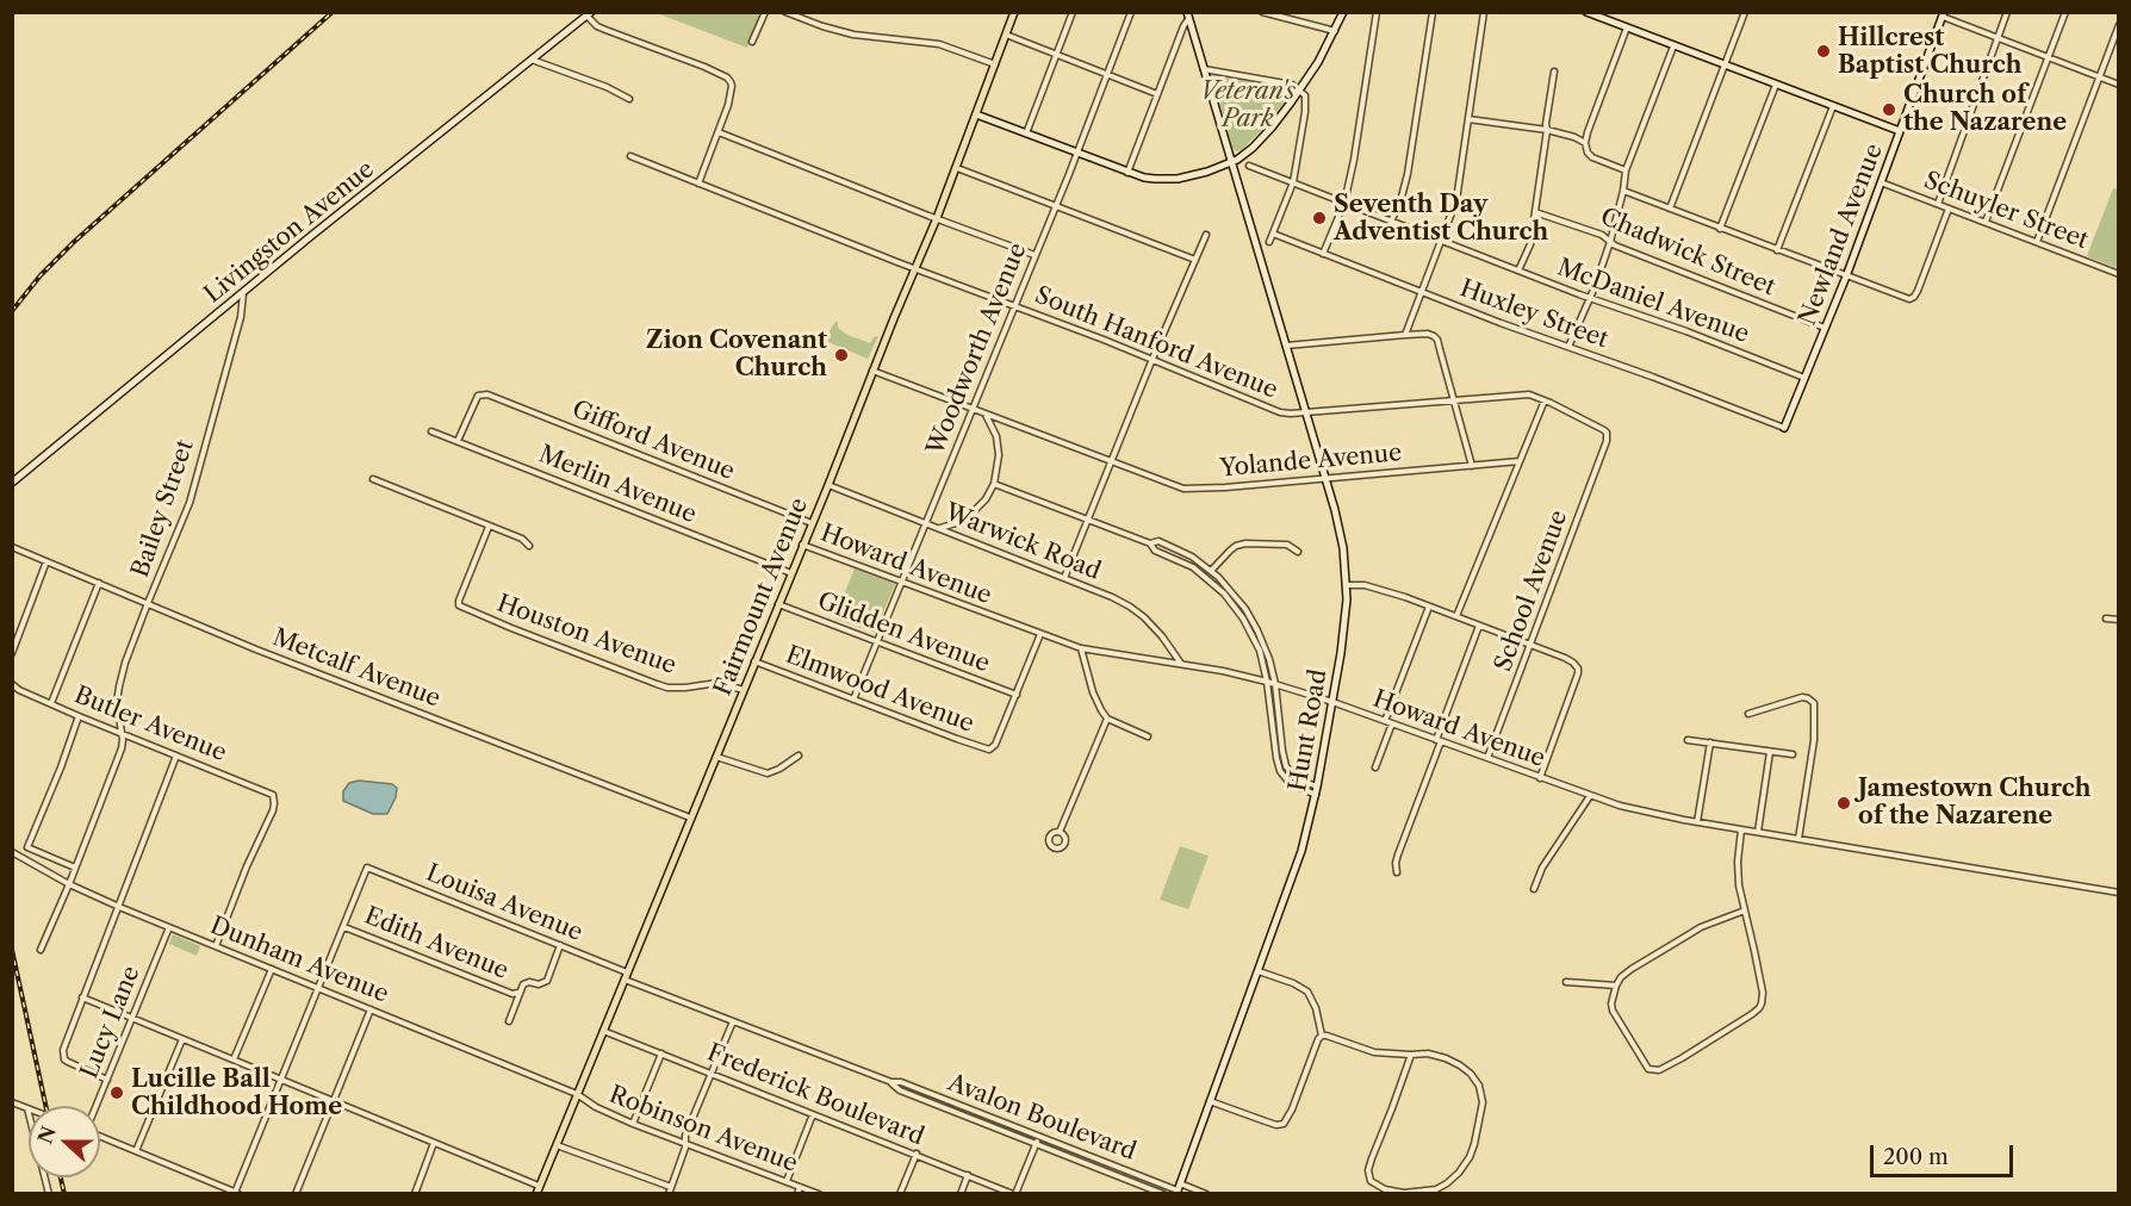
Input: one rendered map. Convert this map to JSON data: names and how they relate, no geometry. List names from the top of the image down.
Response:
{
  "streets": {
    "main road": ["Fairmount Avenue"],
    "street": [
      "Schuyler Street",
      "Livingston Avenue",
      "Newland Avenue",
      "Chadwick Street",
      "McDaniel Avenue",
      "Huxley Street",
      "South Hanford Avenue",
      "Woodworth Avenue",
      "Gifford Avenue",
      "Yolande Avenue",
      "Merlin Avenue",
      "Bailey Street",
      "Warwick Road",
      "Howard Avenue",
      "School Avenue",
      "Glidden Avenue",
      "Houston Avenue",
      "Metcalf Avenue",
      "Elmwood Avenue",
      "Butler Avenue",
      "Hunt Road",
      "Louisa Avenue",
      "Edith Avenue",
      "Dunham Avenue",
      "Lucy Lane",
      "Frederick Boulevard",
      "Avalon Boulevard",
      "Robinson Avenue"
    ]
  },
  "crossings": [
    ["Schuyler Street", "Newland Avenue"],
    ["Livingston Avenue", "Bailey Street"],
    ["Newland Avenue", "Chadwick Street"],
    ["Newland Avenue", "McDaniel Avenue"],
    ["Newland Avenue", "Huxley Street"],
    ["South Hanford Avenue", "Woodworth Avenue"],
    ["South Hanford Avenue", "School Avenue"],
    ["South Hanford Avenue", "Fairmount Avenue"],
    ["South Hanford Avenue", "Hunt Road"],
    ["Woodworth Avenue", "Yolande Avenue"],
    ["Woodworth Avenue", "Warwick Road"],
    ["Woodworth Avenue", "Howard Avenue"],
    ["Woodworth Avenue", "Glidden Avenue"],
    ["Woodworth Avenue", "Elmwood Avenue"],
    ["Gifford Avenue", "Merlin Avenue"],
    ["Gifford Avenue", "Fairmount Avenue"],
    ["Yolande Avenue", "Fairmount Avenue"],
    ["Yolande Avenue", "Hunt Road"],
    ["Merlin Avenue", "Fairmount Avenue"],
    ["Bailey Street", "Metcalf Avenue"],
    ["Bailey Street", "Butler Avenue"],
    ["Bailey Street", "Dunham Avenue"],
    ["Warwick Road", "Howard Avenue"],
    ["Warwick Road", "Fairmount Avenue"],
    ["Howard Avenue", "School Avenue"],
    ["Howard Avenue", "Fairmount Avenue"],
    ["Howard Avenue", "Hunt Road"],
    ["Fairmount Avenue", "Glidden Avenue"],
    ["Fairmount Avenue", "Houston Avenue"],
    ["Fairmount Avenue", "Metcalf Avenue"],
    ["Fairmount Avenue", "Elmwood Avenue"],
    ["Fairmount Avenue", "Louisa Avenue"],
    ["Fairmount Avenue", "Dunham Avenue"],
    ["Fairmount Avenue", "Frederick Boulevard"],
    ["Fairmount Avenue", "Avalon Boulevard"],
    ["Fairmount Avenue", "Robinson Avenue"],
    ["Glidden Avenue", "Elmwood Avenue"],
    ["Butler Avenue", "Dunham Avenue"],
    ["Hunt Road", "Avalon Boulevard"],
    ["Louisa Avenue", "Edith Avenue"],
    ["Louisa Avenue", "Avalon Boulevard"],
    ["Dunham Avenue", "Lucy Lane"],
    ["Dunham Avenue", "Robinson Avenue"]
  ],
  "parks": ["Veteran's Park"],
  "places": [
    "Hillcrest Baptist Church",
    "Church of the Nazarene",
    "Seventh Day Adventist Church",
    "Zion Covenant Church",
    "Jamestown Church of the Nazarene",
    "Lucille Ball Childhood Home"
  ],
  "scale_bar": "200 m",
  "north": "left"
}
